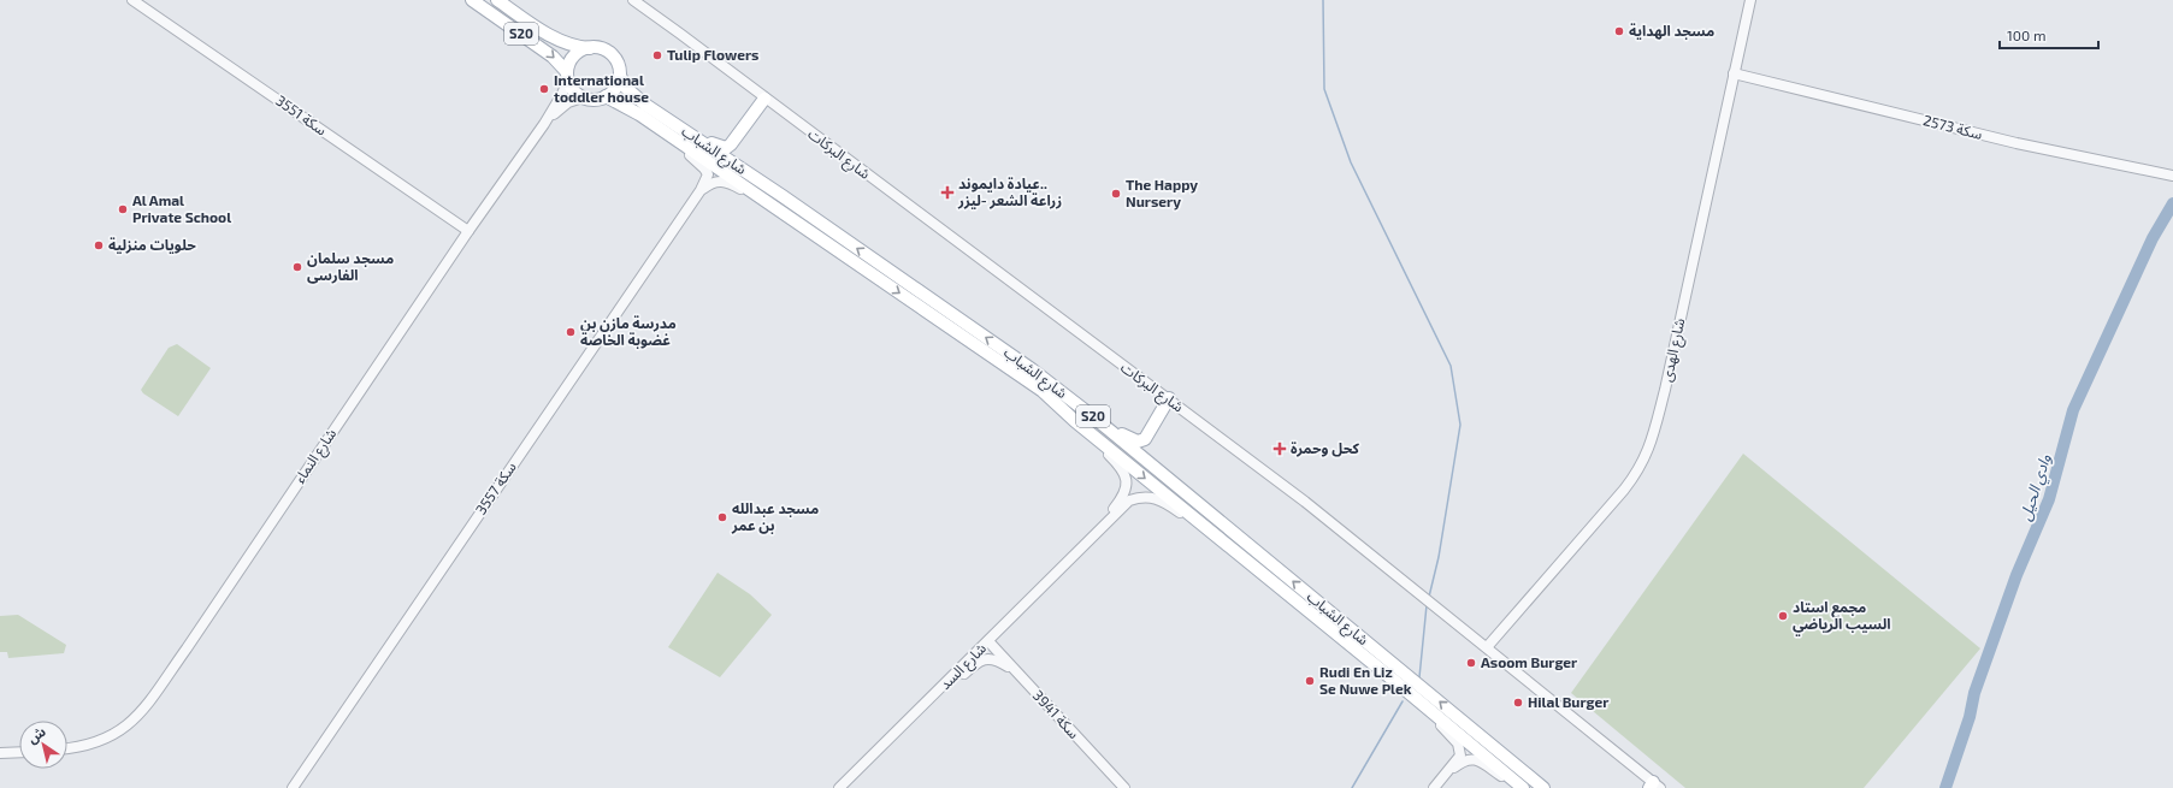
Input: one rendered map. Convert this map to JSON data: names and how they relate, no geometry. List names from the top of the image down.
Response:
{
  "streets": {
    "main road": ["S20", "شارع الشباب"],
    "street": [
      "سكة 3551",
      "سكة 2573",
      "شارع البركات",
      "شارع الهدى",
      "شارع النماء",
      "سكة 3557",
      "شارع السد",
      "سكة 3941"
    ]
  },
  "crossings": [
    ["S20", "شارع الشباب"],
    ["S20", "شارع النماء"],
    ["سكة 3551", "شارع النماء"],
    ["سكة 2573", "شارع الهدى"],
    ["شارع الشباب", "شارع النماء"],
    ["شارع البركات", "شارع الهدى"],
    ["شارع السد", "سكة 3941"]
  ],
  "water": ["وادي الحيل"],
  "places": {
    "other": [
      "مسجد الهداية",
      "Tulip Flowers",
      "International toddler house",
      "The Happy Nursery",
      "Al Amal Private School",
      "حلويات منزلية",
      "مسجد سلمان الفارسى",
      "مدرسة مازن بن غضوبة الخاصة",
      "مسجد عبدالله بن عمر",
      "مجمع استاد السيب الرياضي",
      "Asoom Burger",
      "Rudi En Liz Se Nuwe Plek",
      "Hilal Burger"
    ],
    "health": ["عيادة دايموند.. زراعة الشعر -ليزر", "كحل وحمرة"]
  },
  "scale_bar": "100 m",
  "north": "top left"
}
